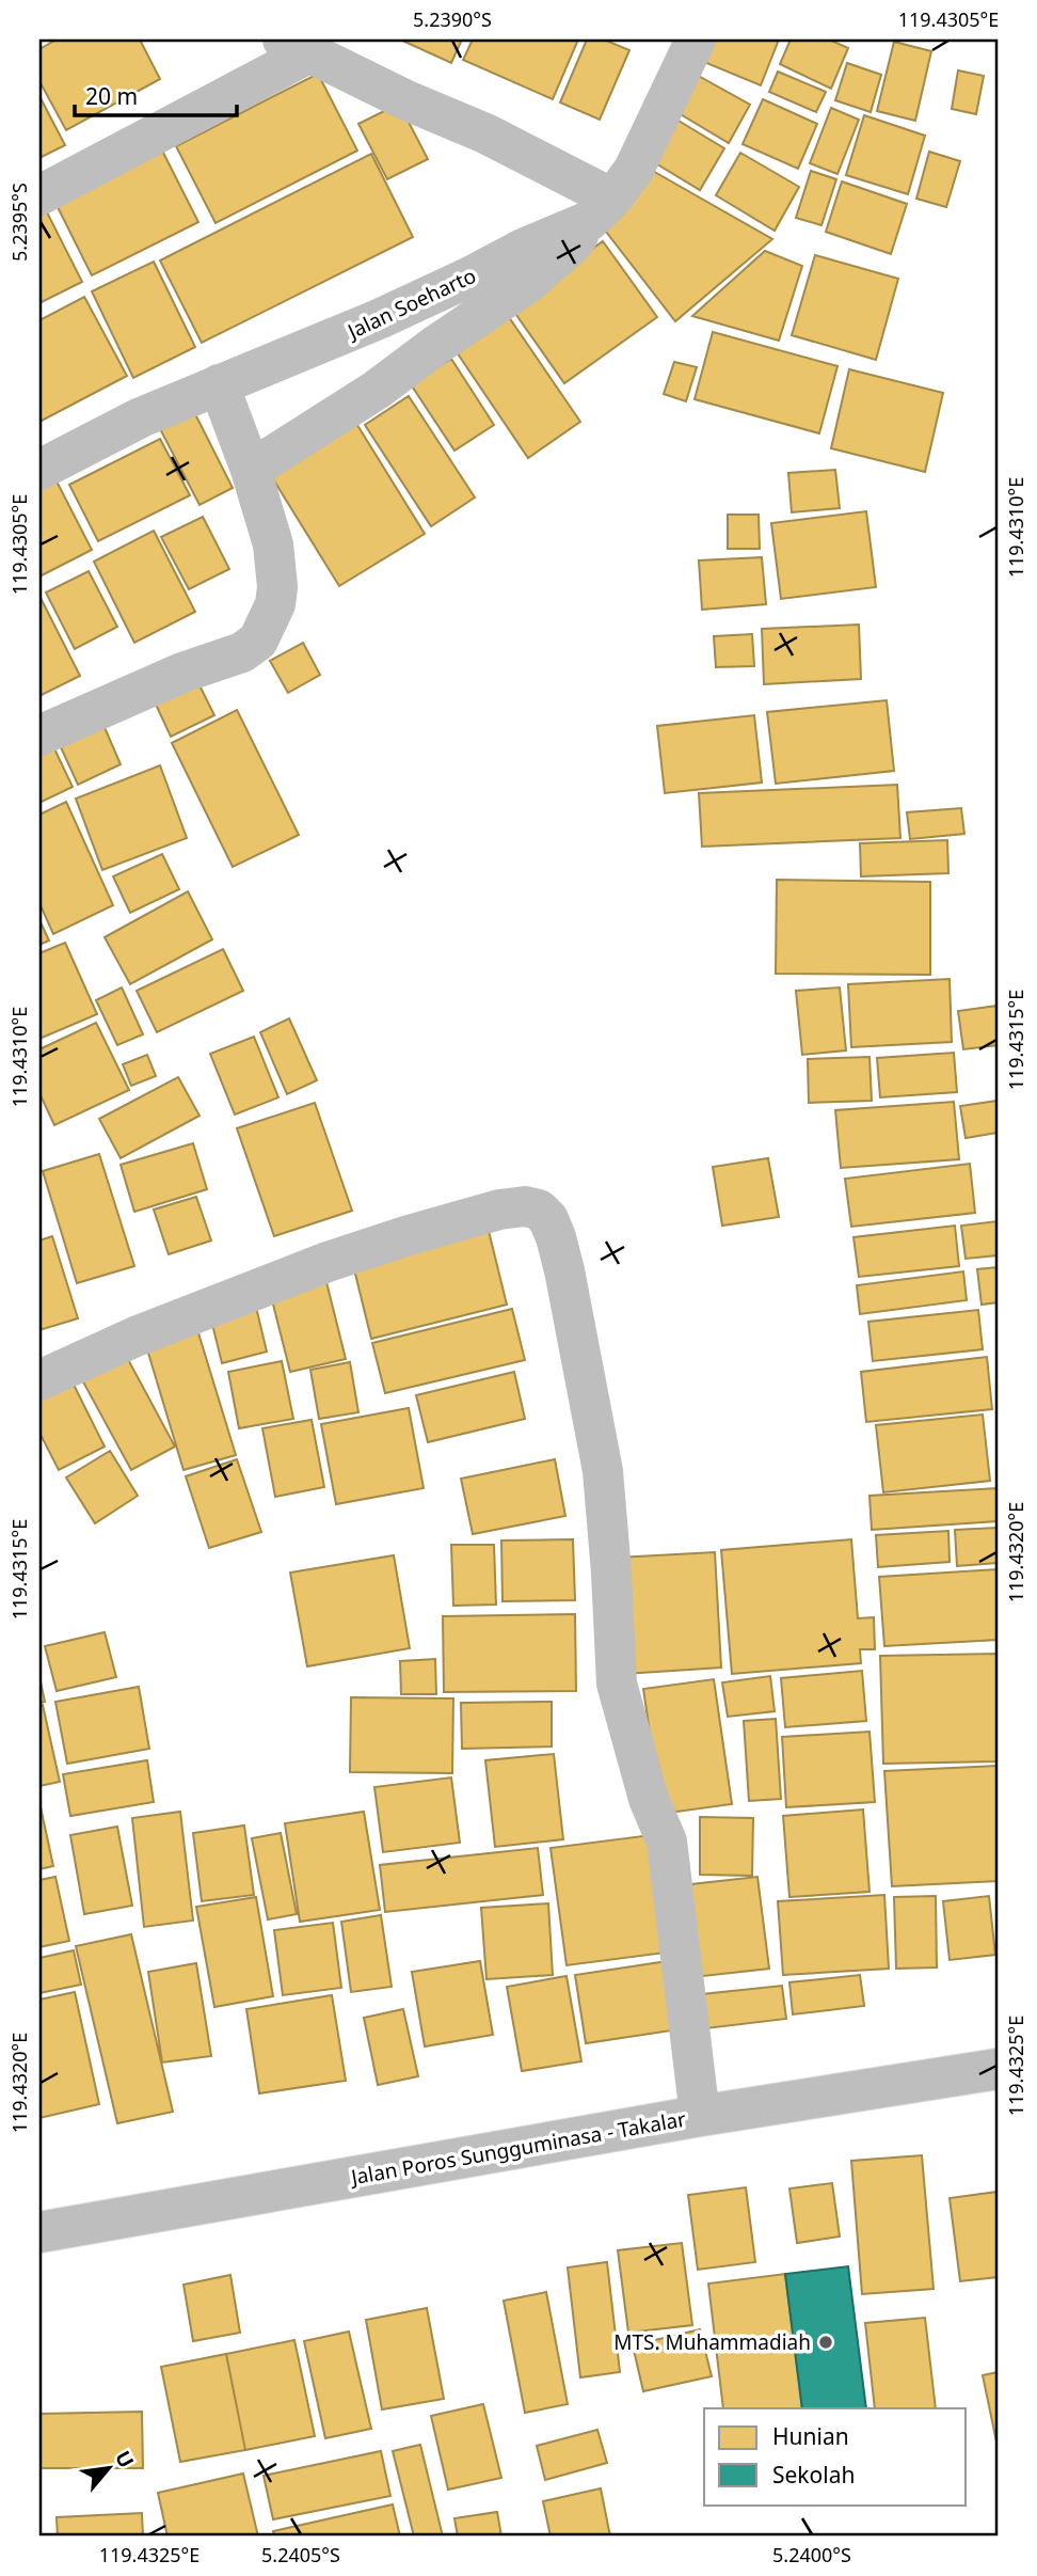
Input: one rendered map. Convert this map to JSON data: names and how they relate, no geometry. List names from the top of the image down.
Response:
{
  "streets": {
    "main road": ["Jalan Soeharto", "Jalan Poros Sungguminasa - Takalar"]
  },
  "places": ["MTS. Muhammadiah"],
  "legend": ["Hunian", "Sekolah"],
  "scale_bar": "20 m",
  "north": "top right",
  "coordinates": [
    "5.2390°S",
    "119.4305°E",
    "5.2395°S",
    "119.4310°E",
    "119.4315°E",
    "119.4320°E",
    "119.4325°E",
    "5.2405°S",
    "5.2400°S"
  ]
}
